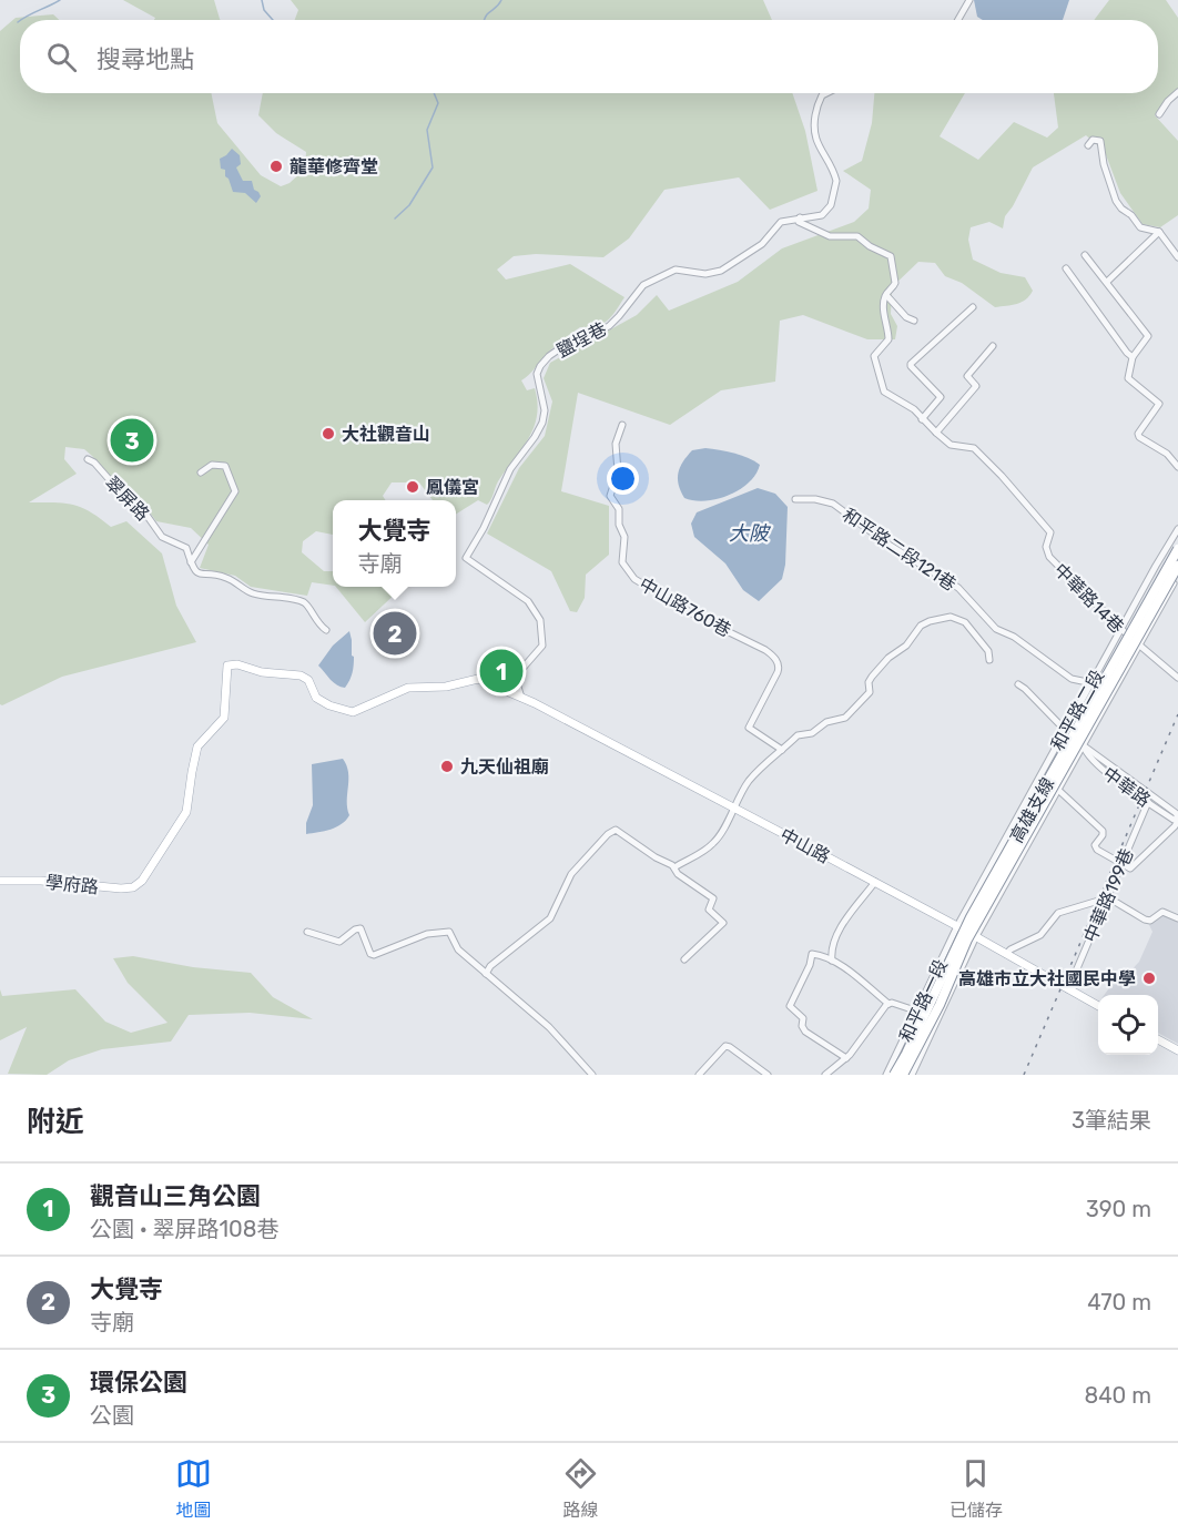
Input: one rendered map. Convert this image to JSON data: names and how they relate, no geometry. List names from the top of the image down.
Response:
{
  "streets": {
    "highway": ["高雄支線"],
    "main road": ["中山路", "學府路"],
    "street": [
      "鹽埕巷",
      "翠屏路",
      "和平路二段121巷",
      "中華路14巷",
      "中山路760巷",
      "和平路二段",
      "中華路",
      "中華路199巷",
      "和平路一段"
    ]
  },
  "crossings": [
    ["鹽埕巷", "中華路14巷"],
    ["和平路二段121巷", "和平路二段"],
    ["中華路14巷", "和平路二段"],
    ["和平路二段", "中華路"],
    ["和平路二段", "中山路"],
    ["和平路二段", "和平路一段"],
    ["中華路", "中華路199巷"],
    ["中山路", "學府路"],
    ["中山路", "中華路199巷"],
    ["中山路", "和平路一段"]
  ],
  "water": ["大陂"],
  "places": [
    "龍華修齊堂",
    "大社觀音山",
    "鳳儀宮",
    "九天仙祖廟",
    "高雄市立大社國民中學"
  ],
  "page": {
    "search": "搜尋地點",
    "pins": ["3", "2", "1"],
    "popup": ["大覺寺", "寺廟"],
    "heading": ["附近", "3筆結果"],
    "list": [
      {
        "mark": "1",
        "name": "觀音山三角公園",
        "note": "公園 · 翠屏路108巷",
        "value": "390 m"
      },
      {
        "mark": "2",
        "name": "大覺寺",
        "note": "寺廟",
        "value": "470 m"
      },
      {
        "mark": "3",
        "name": "環保公園",
        "note": "公園",
        "value": "840 m"
      }
    ],
    "nav": ["地圖", "路線", "已儲存"]
  }
}
